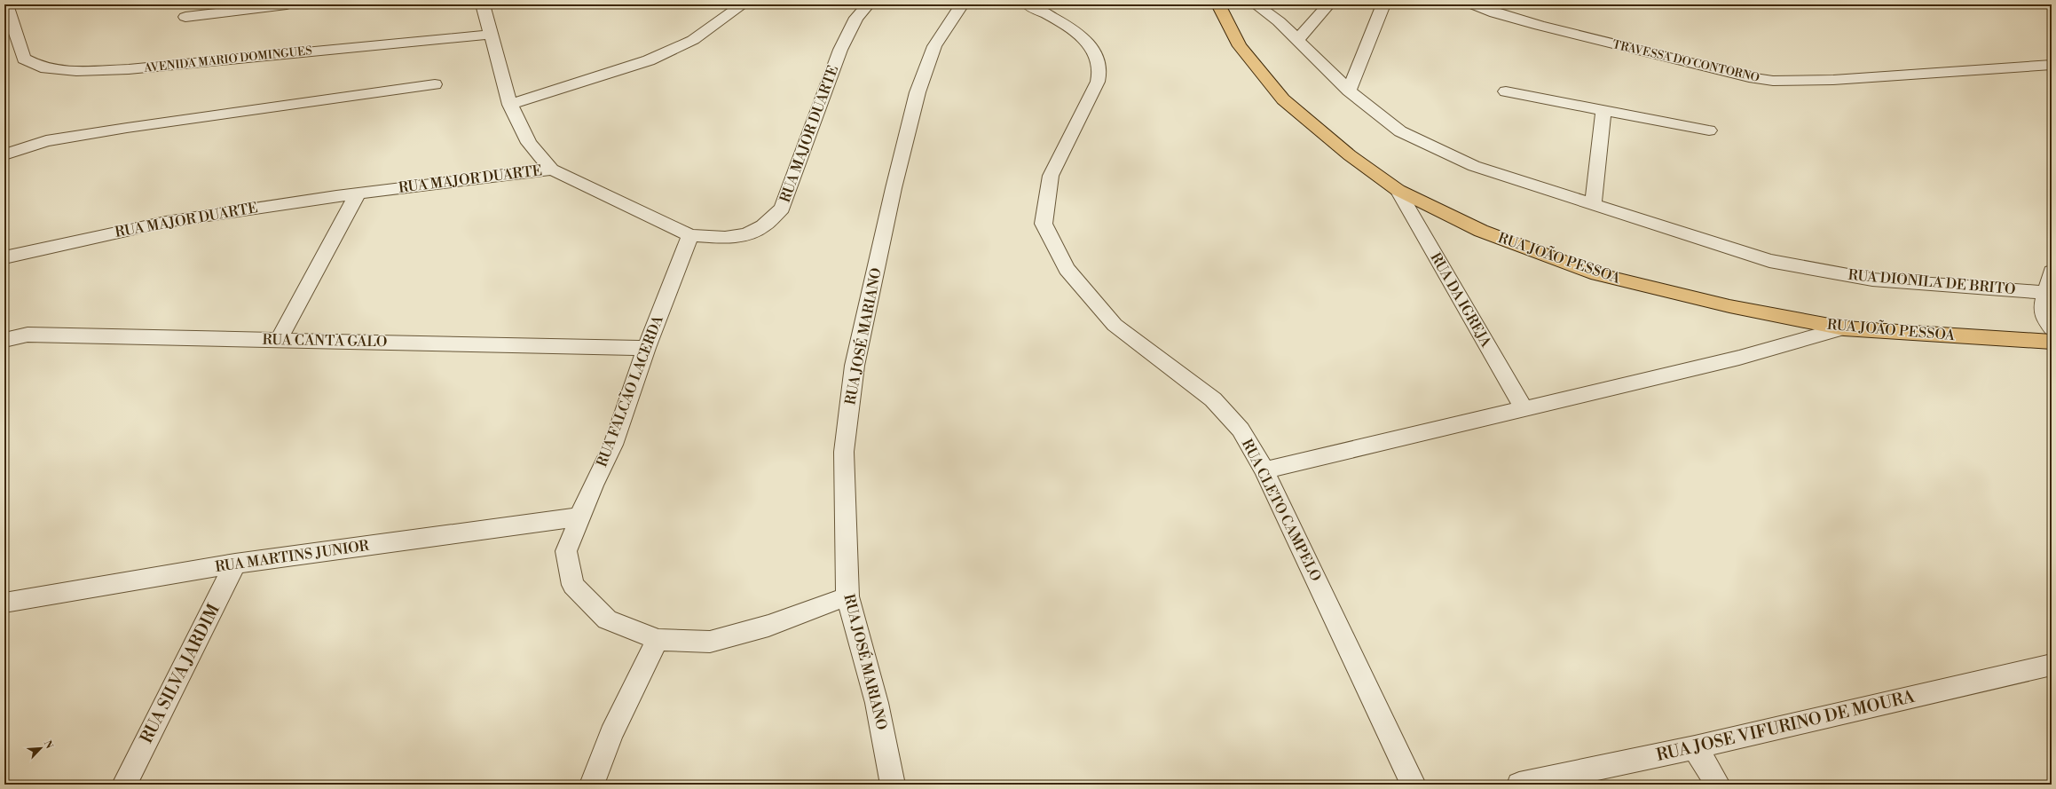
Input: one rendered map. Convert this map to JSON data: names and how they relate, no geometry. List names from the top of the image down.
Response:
{
  "streets": {
    "main road": ["RUA JOÃO PESSOA"],
    "street": [
      "AVENIDA MARIO DOMINGUES",
      "TRAVESSA DO CONTORNO",
      "RUA MAJOR DUARTE",
      "RUA DIONILA DE BRITO",
      "RUA DA IGREJA",
      "RUA JOSÉ MARIANO",
      "RUA CANTA GALO",
      "RUA FALCÃO LACERDA",
      "RUA CLETO CAMPELO",
      "RUA MARTINS JUNIOR",
      "RUA SILVA JARDIM",
      "RUA JOSE VIFURINO DE MOURA"
    ]
  },
  "crossings": [
    ["RUA MAJOR DUARTE", "RUA FALCÃO LACERDA"],
    ["RUA JOÃO PESSOA", "RUA DA IGREJA"],
    ["RUA JOSÉ MARIANO", "RUA FALCÃO LACERDA"],
    ["RUA CANTA GALO", "RUA FALCÃO LACERDA"],
    ["RUA FALCÃO LACERDA", "RUA MARTINS JUNIOR"],
    ["RUA MARTINS JUNIOR", "RUA SILVA JARDIM"]
  ],
  "north": "top right"
}
